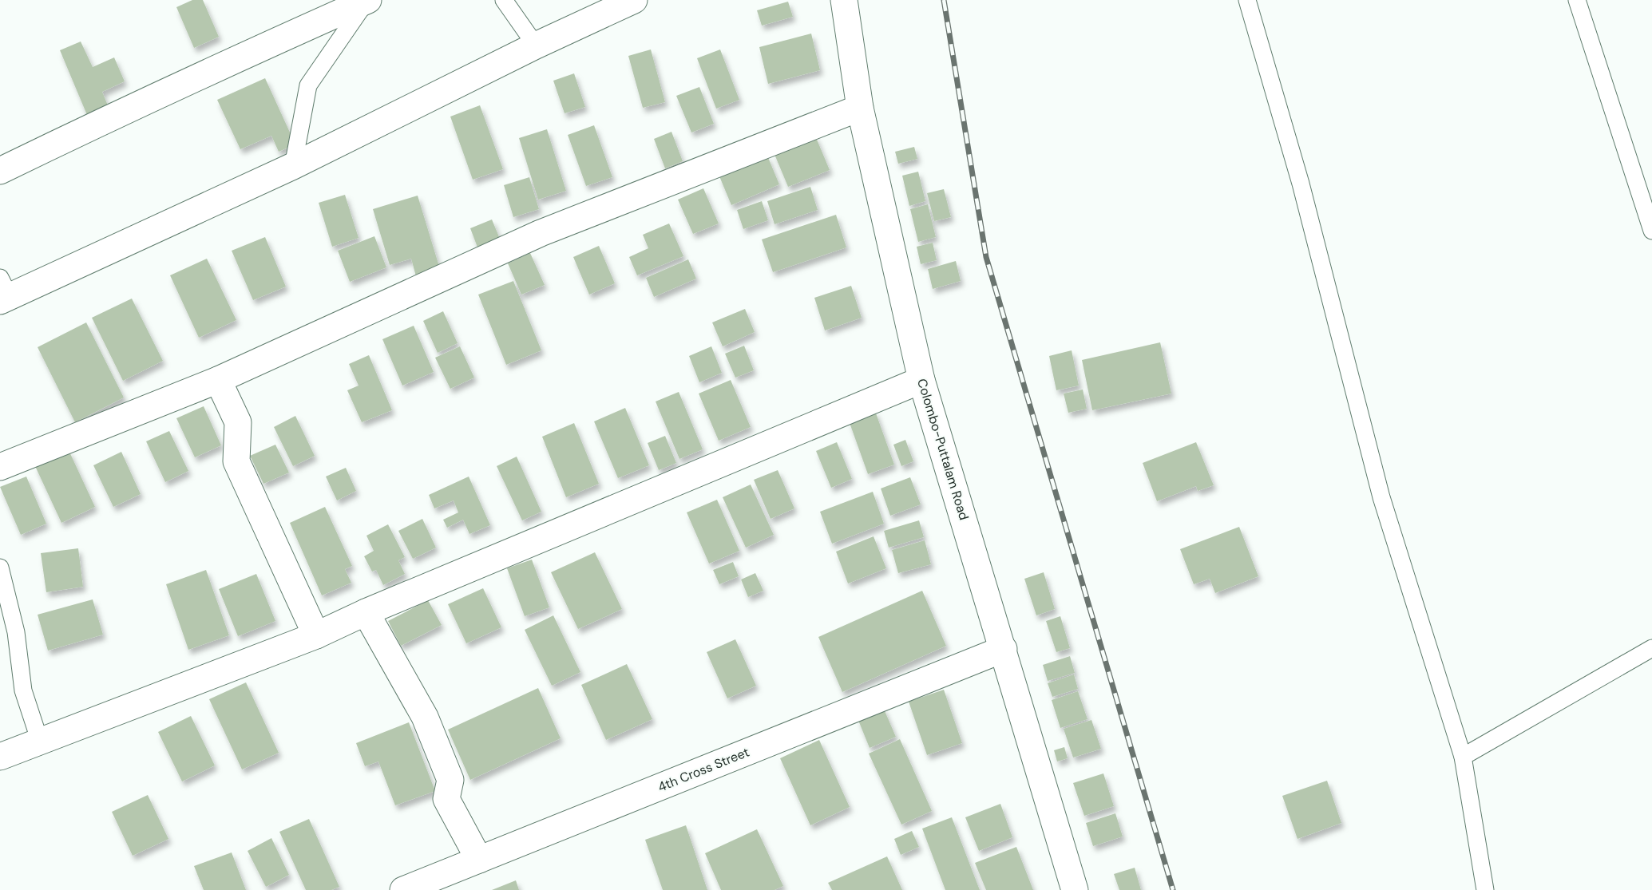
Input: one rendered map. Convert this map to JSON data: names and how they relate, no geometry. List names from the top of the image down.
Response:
{
  "streets": {
    "main road": ["Colombo-Puttalam Road", "4th Cross Street"]
  },
  "crossings": [
    ["Colombo-Puttalam Road", "4th Cross Street"]
  ]
}
